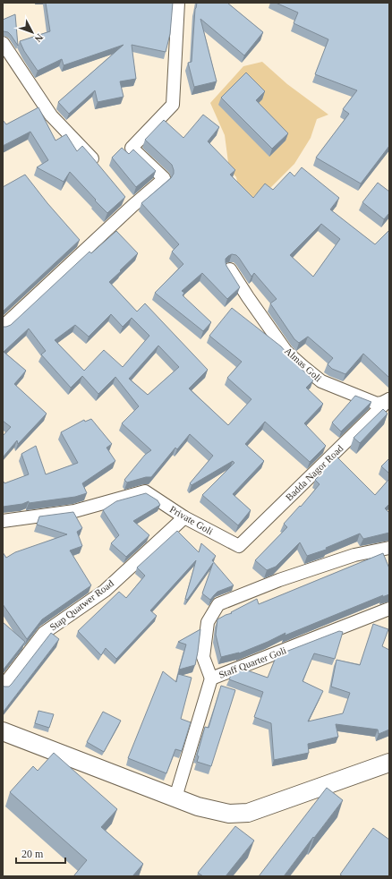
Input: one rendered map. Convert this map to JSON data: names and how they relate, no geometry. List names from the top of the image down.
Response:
{
  "streets": {
    "street": [
      "Almas Goli",
      "Badda Nagor Road",
      "Private Goli",
      "Stap Quatwer Road",
      "Staff Quarter Goli"
    ]
  },
  "crossings": [
    ["Almas Goli", "Badda Nagor Road"],
    ["Badda Nagor Road", "Private Goli"],
    ["Private Goli", "Stap Quatwer Road"]
  ],
  "scale_bar": "20 m",
  "north": "bottom right"
}
